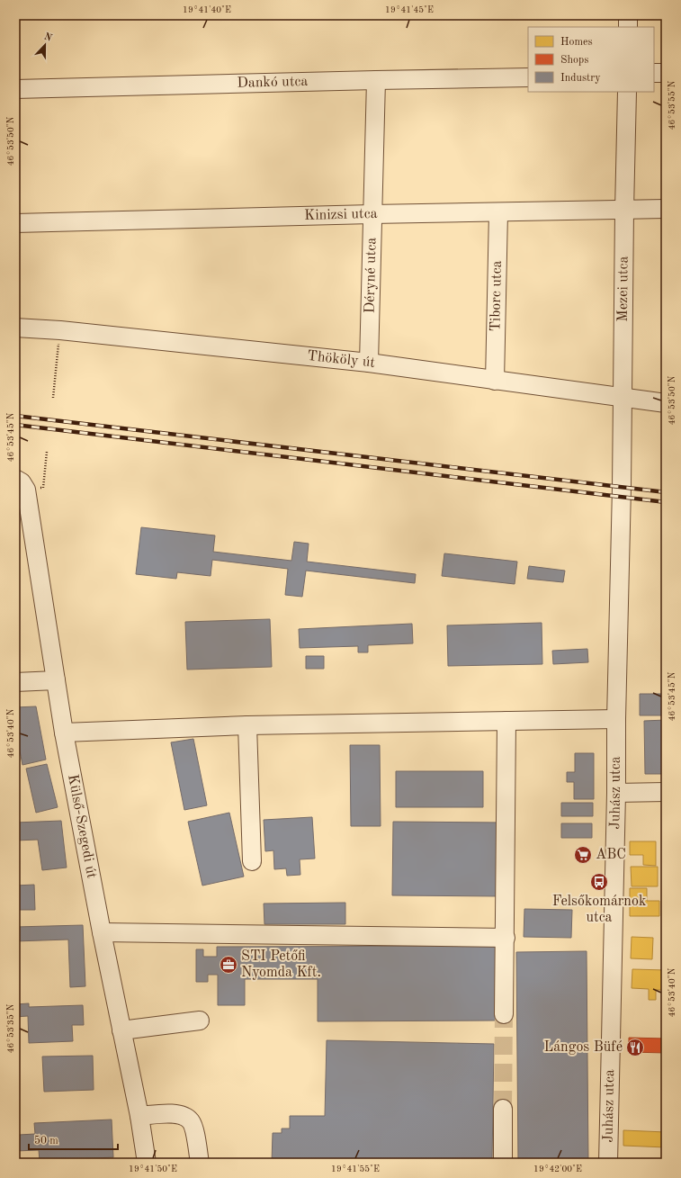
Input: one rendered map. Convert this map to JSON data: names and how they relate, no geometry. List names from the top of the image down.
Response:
{
  "streets": {
    "street": [
      "Dankó utca",
      "Kinizsi utca",
      "Déryné utca",
      "Mezei utca",
      "Tiborc utca",
      "Thököly út",
      "Juhász utca",
      "Külső-Szegedi út"
    ]
  },
  "crossings": [
    ["Dankó utca", "Déryné utca"],
    ["Kinizsi utca", "Déryné utca"],
    ["Kinizsi utca", "Mezei utca"],
    ["Kinizsi utca", "Tiborc utca"],
    ["Déryné utca", "Thököly út"],
    ["Mezei utca", "Thököly út"],
    ["Mezei utca", "Juhász utca"],
    ["Tiborc utca", "Thököly út"]
  ],
  "places": {
    "supermarket": ["ABC"],
    "bus stop": ["Felsőkomárnok utca"],
    "office": ["STI Petőfi Nyomda Kft."],
    "restaurant": ["Lángos Büfé"]
  },
  "legend": ["Homes", "Shops", "Industry"],
  "scale_bar": "50 m",
  "north": "top",
  "coordinates": [
    "19°41'40\"E",
    "19°41'45\"E",
    "46°53'55\"N",
    "46°53'50\"N",
    "46°53'45\"N",
    "46°53'40\"N",
    "46°53'35\"N",
    "19°41'50\"E",
    "19°41'55\"E",
    "19°42'00\"E"
  ]
}
